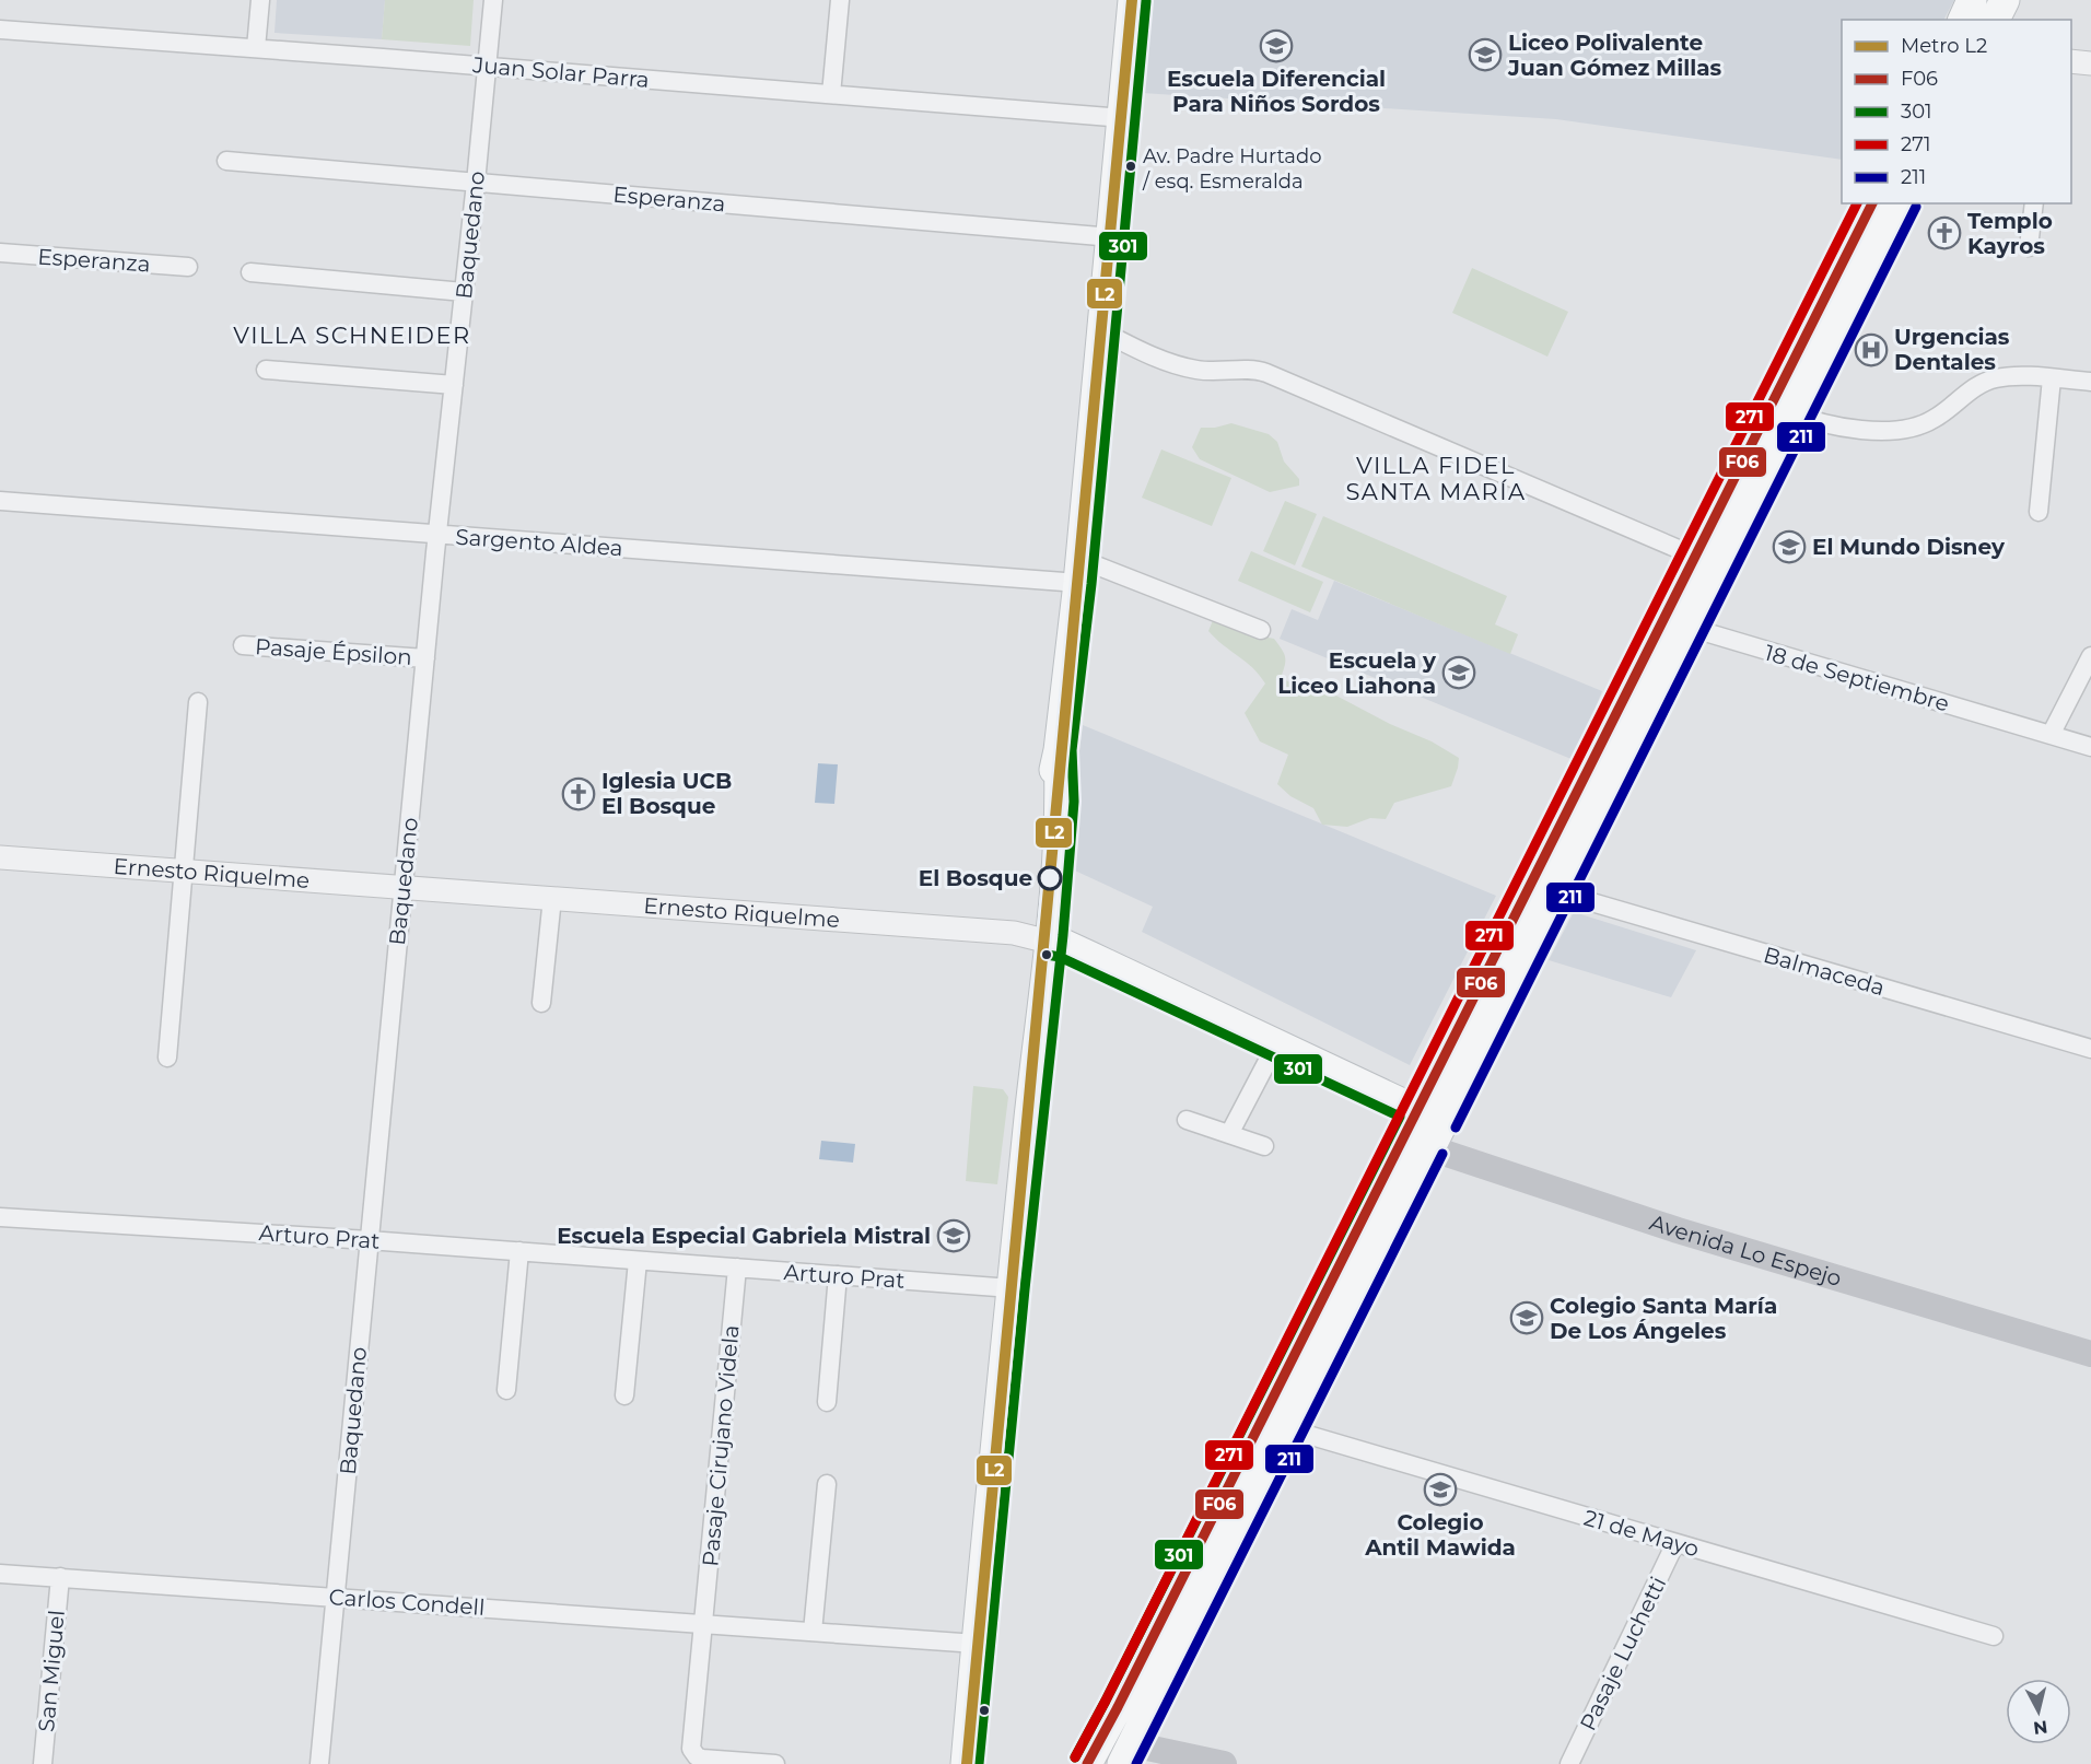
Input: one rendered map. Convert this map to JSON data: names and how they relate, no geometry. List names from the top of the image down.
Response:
{
  "streets": {
    "main road": ["Ernesto Riquelme", "Avenida Lo Espejo"],
    "street": [
      "Juan Solar Parra",
      "Esperanza",
      "Baquedano",
      "Sargento Aldea",
      "Pasaje Épsilon",
      "18 de Septiembre",
      "Balmaceda",
      "Arturo Prat",
      "Pasaje Cirujano Videla",
      "21 de Mayo",
      "Carlos Condell",
      "Pasaje Luchetti",
      "San Miguel"
    ]
  },
  "crossings": [
    ["Juan Solar Parra", "Baquedano"],
    ["Esperanza", "Baquedano"],
    ["Baquedano", "Sargento Aldea"],
    ["Baquedano", "Pasaje Épsilon"],
    ["Baquedano", "Ernesto Riquelme"],
    ["Baquedano", "Arturo Prat"],
    ["Baquedano", "Carlos Condell"],
    ["Arturo Prat", "Pasaje Cirujano Videla"],
    ["Pasaje Cirujano Videla", "Carlos Condell"],
    ["21 de Mayo", "Pasaje Luchetti"],
    ["Carlos Condell", "San Miguel"]
  ],
  "districts": ["VILLA SCHNEIDER", "VILLA FIDEL SANTA MARÍA"],
  "places": {
    "school or university": [
      "Escuela Diferencial Para Niños Sordos",
      "Liceo Polivalente Juan Gómez Millas",
      "El Mundo Disney",
      "Escuela y Liceo Liahona",
      "Escuela Especial Gabriela Mistral",
      "Colegio Santa María De Los Ángeles",
      "Colegio Antil Mawida"
    ],
    "other": ["Av. Padre Hurtado / esq. Esmeralda", "El Bosque"],
    "church": ["Templo Kayros", "Iglesia UCB El Bosque"],
    "hospital": ["Urgencias Dentales"]
  },
  "lines": [
    "metro line L2",
    "transit line 301",
    "transit line F06",
    "transit line 271",
    "transit line 211"
  ],
  "legend": [
    "Metro L2",
    "F06",
    "301",
    "271",
    "211"
  ],
  "north": "bottom"
}
